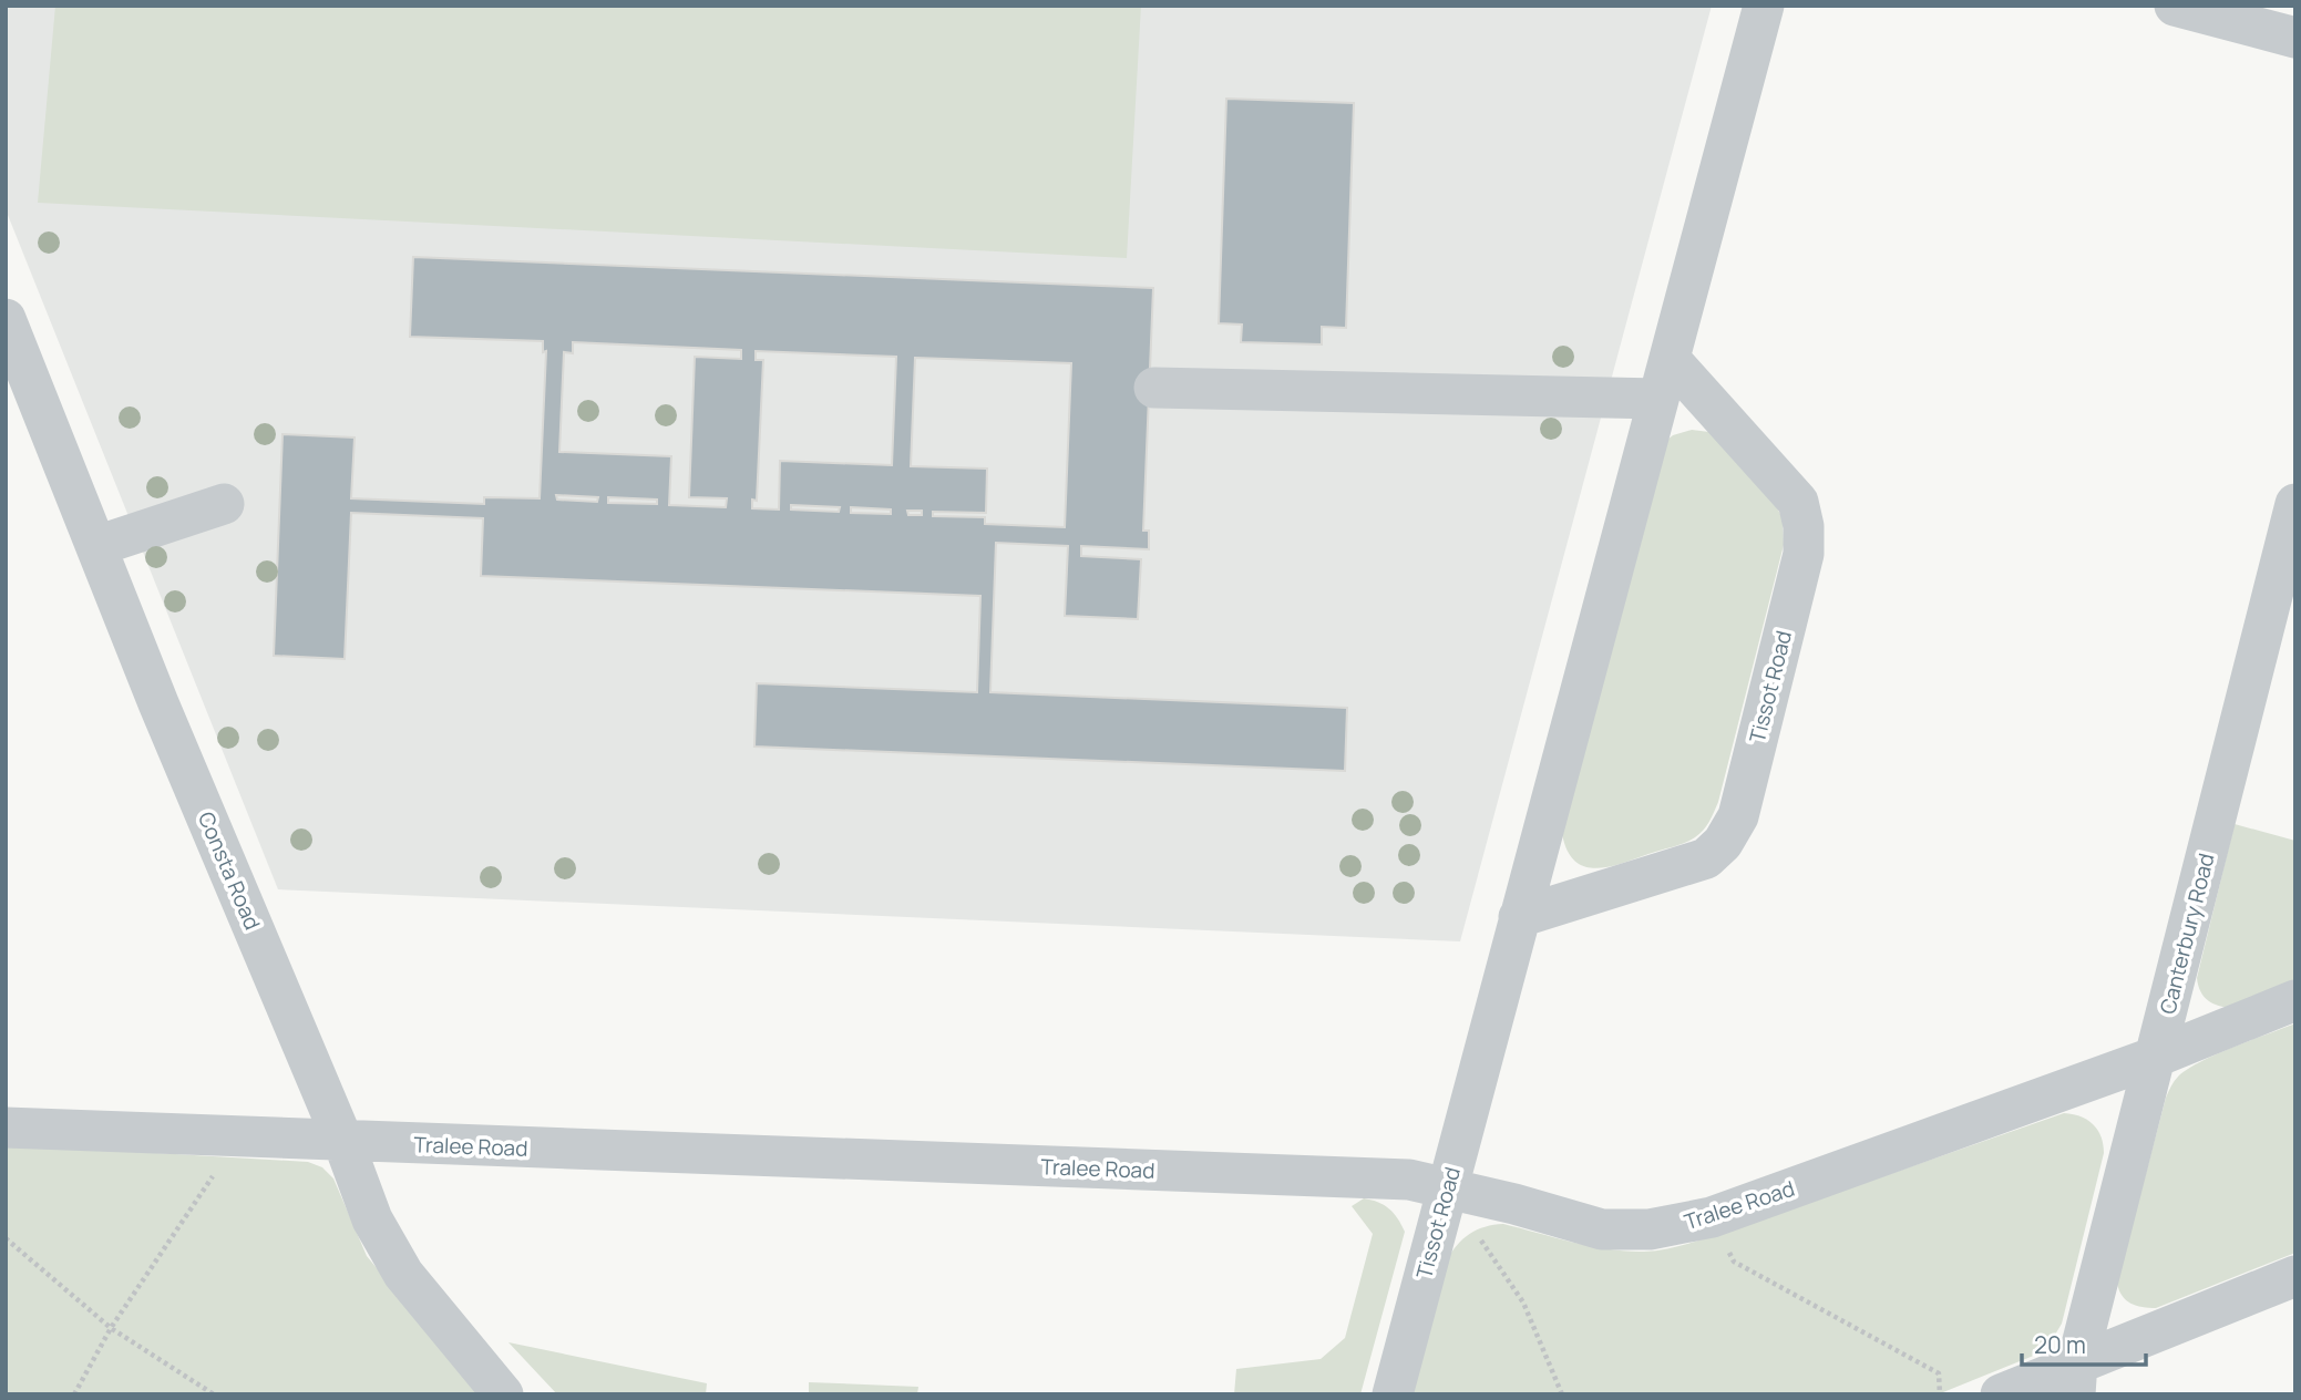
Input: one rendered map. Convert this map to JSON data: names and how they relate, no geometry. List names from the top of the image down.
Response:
{
  "streets": {
    "street": [
      "Tissot Road",
      "Consta Road",
      "Canterbury Road",
      "Tralee Road"
    ]
  },
  "crossings": [
    ["Tissot Road", "Tralee Road"],
    ["Consta Road", "Tralee Road"],
    ["Canterbury Road", "Tralee Road"]
  ],
  "scale_bar": "20 m"
}
